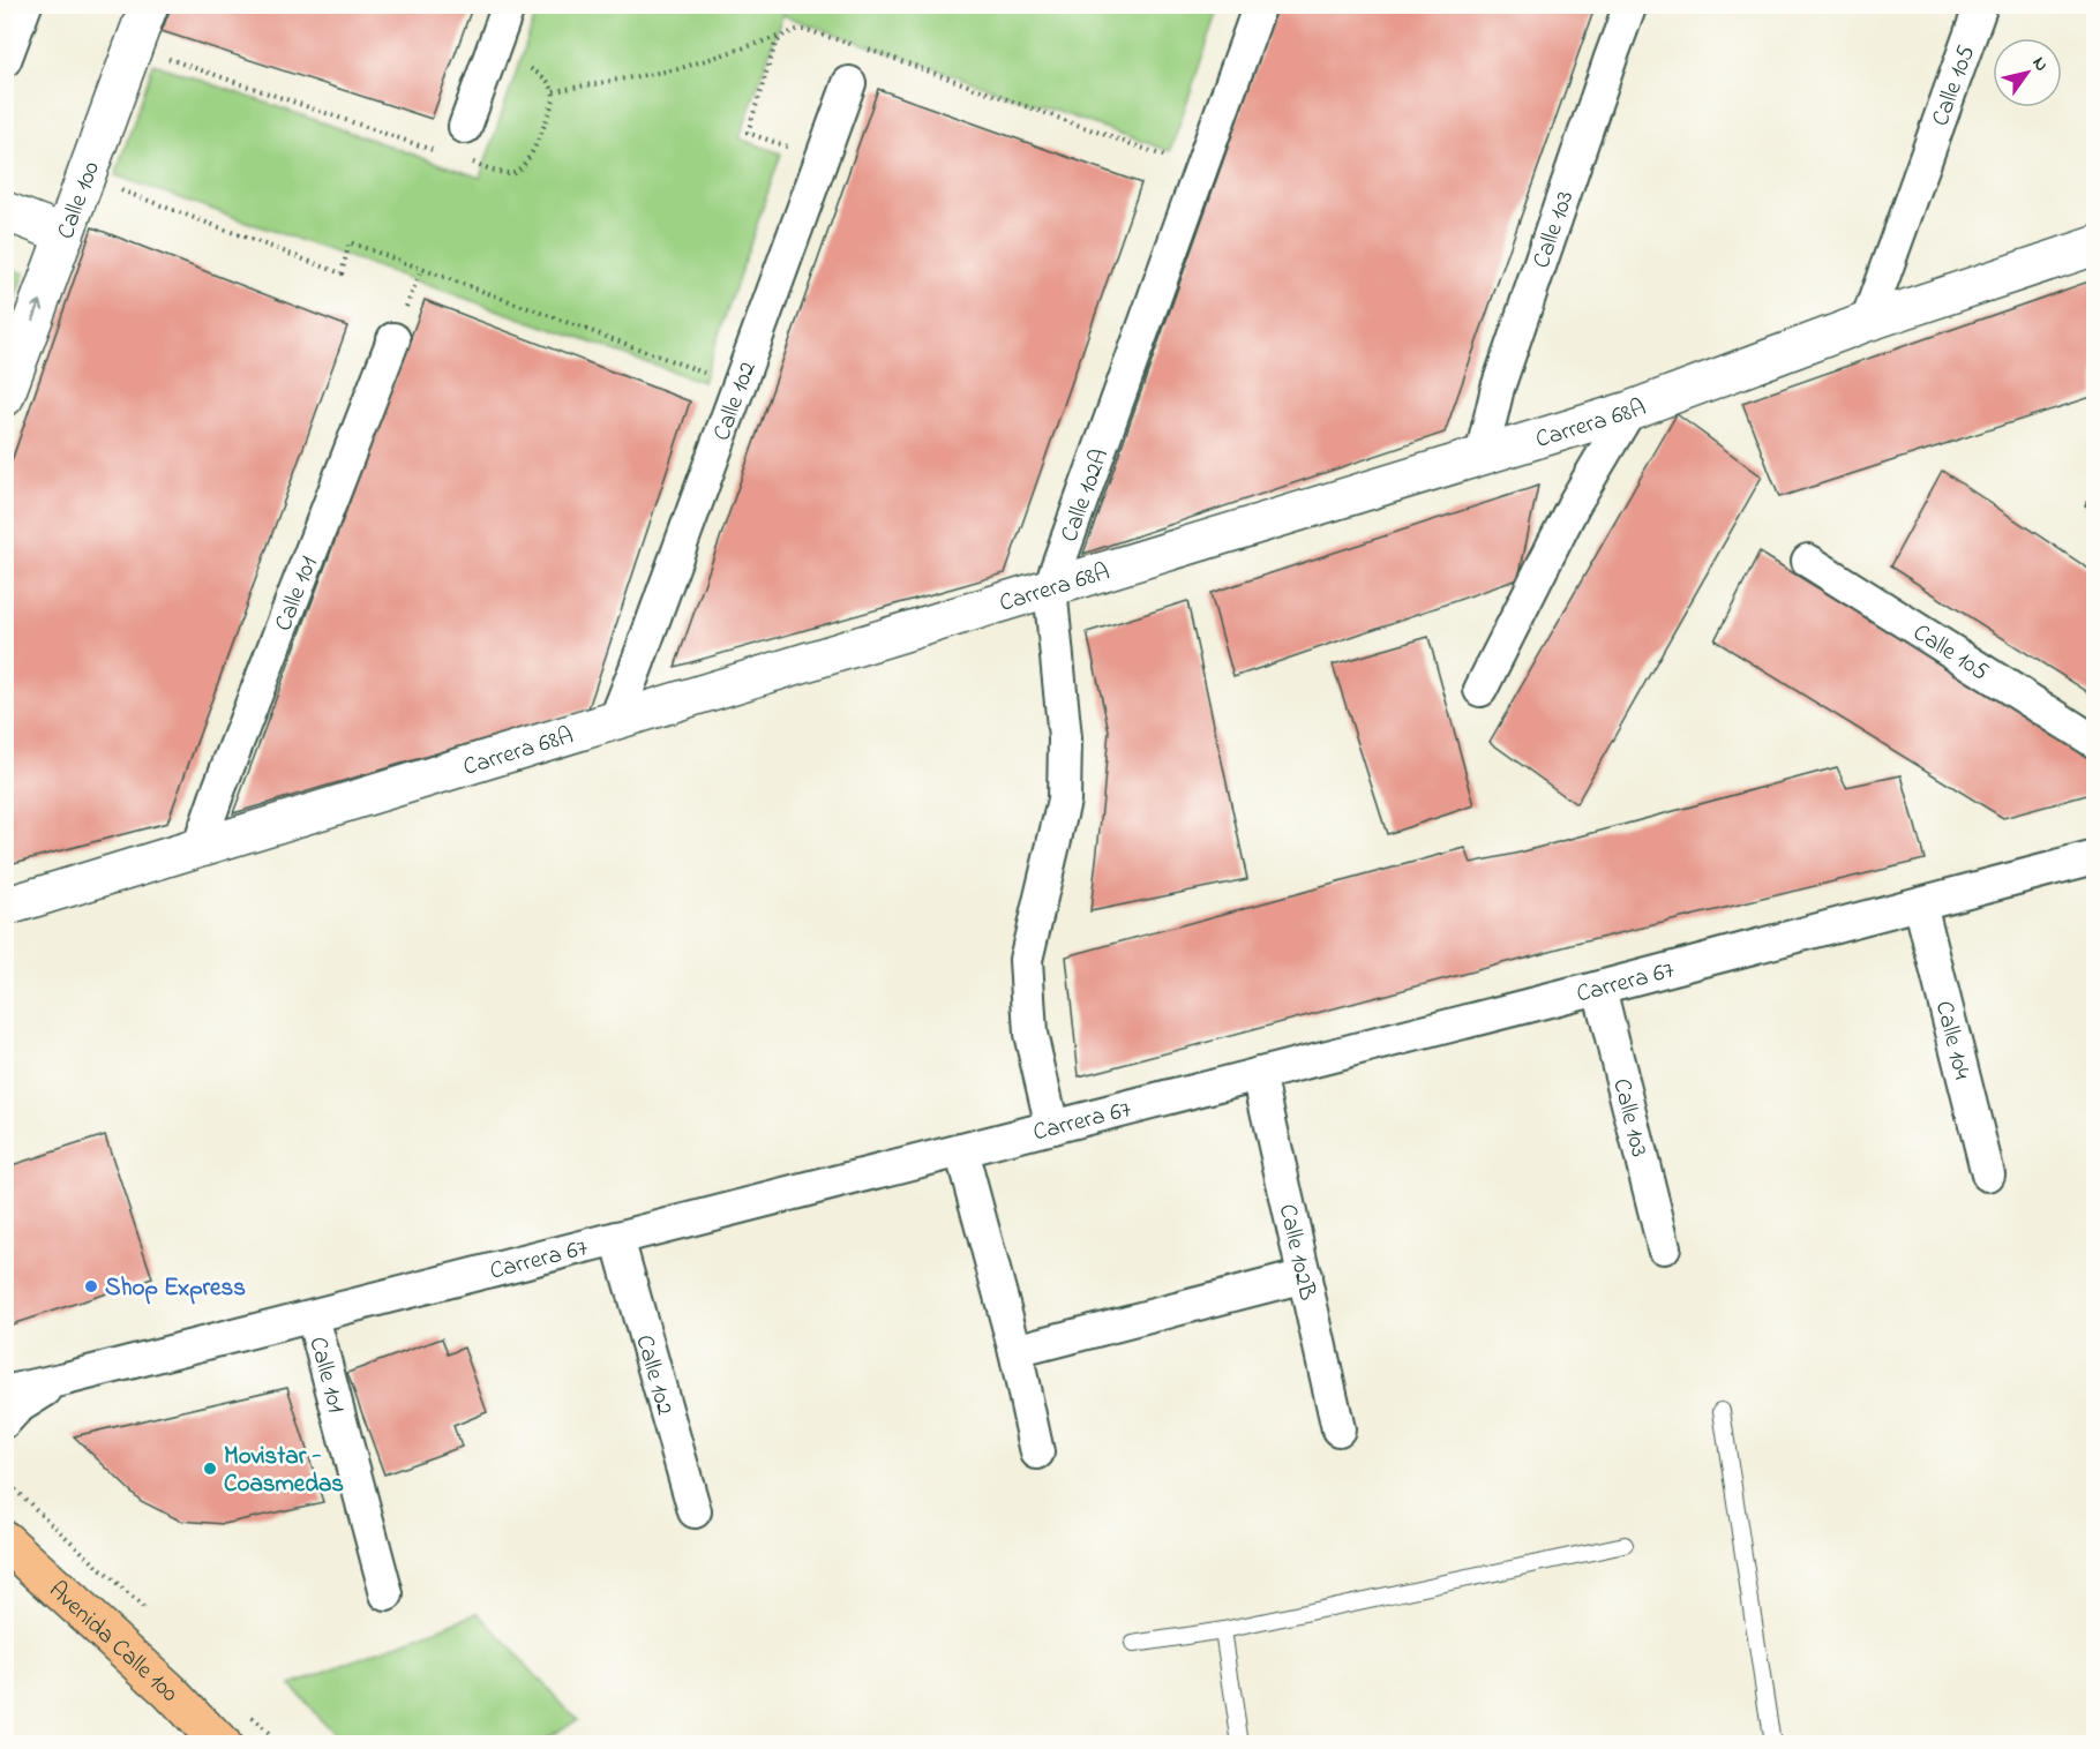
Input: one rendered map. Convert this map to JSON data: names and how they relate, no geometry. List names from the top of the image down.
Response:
{
  "streets": {
    "main road": ["Avenida Calle 100"],
    "street": [
      "Calle 105",
      "Calle 100",
      "Calle 103",
      "Calle 102",
      "Carrera 68A",
      "Calle 102A",
      "Calle 101",
      "Carrera 67",
      "Calle 104",
      "Calle 102B"
    ]
  },
  "crossings": [
    ["Calle 105", "Carrera 68A"],
    ["Calle 103", "Carrera 68A"],
    ["Calle 103", "Carrera 67"],
    ["Calle 102", "Carrera 68A"],
    ["Calle 102", "Carrera 67"],
    ["Carrera 68A", "Calle 102A"],
    ["Carrera 68A", "Calle 101"],
    ["Calle 102A", "Carrera 67"],
    ["Calle 101", "Carrera 67"],
    ["Carrera 67", "Calle 104"],
    ["Carrera 67", "Calle 102B"]
  ],
  "one_way": ["Calle 100"],
  "places": ["Shop Express", "Movistar - Coasmedas"],
  "north": "top right"
}
